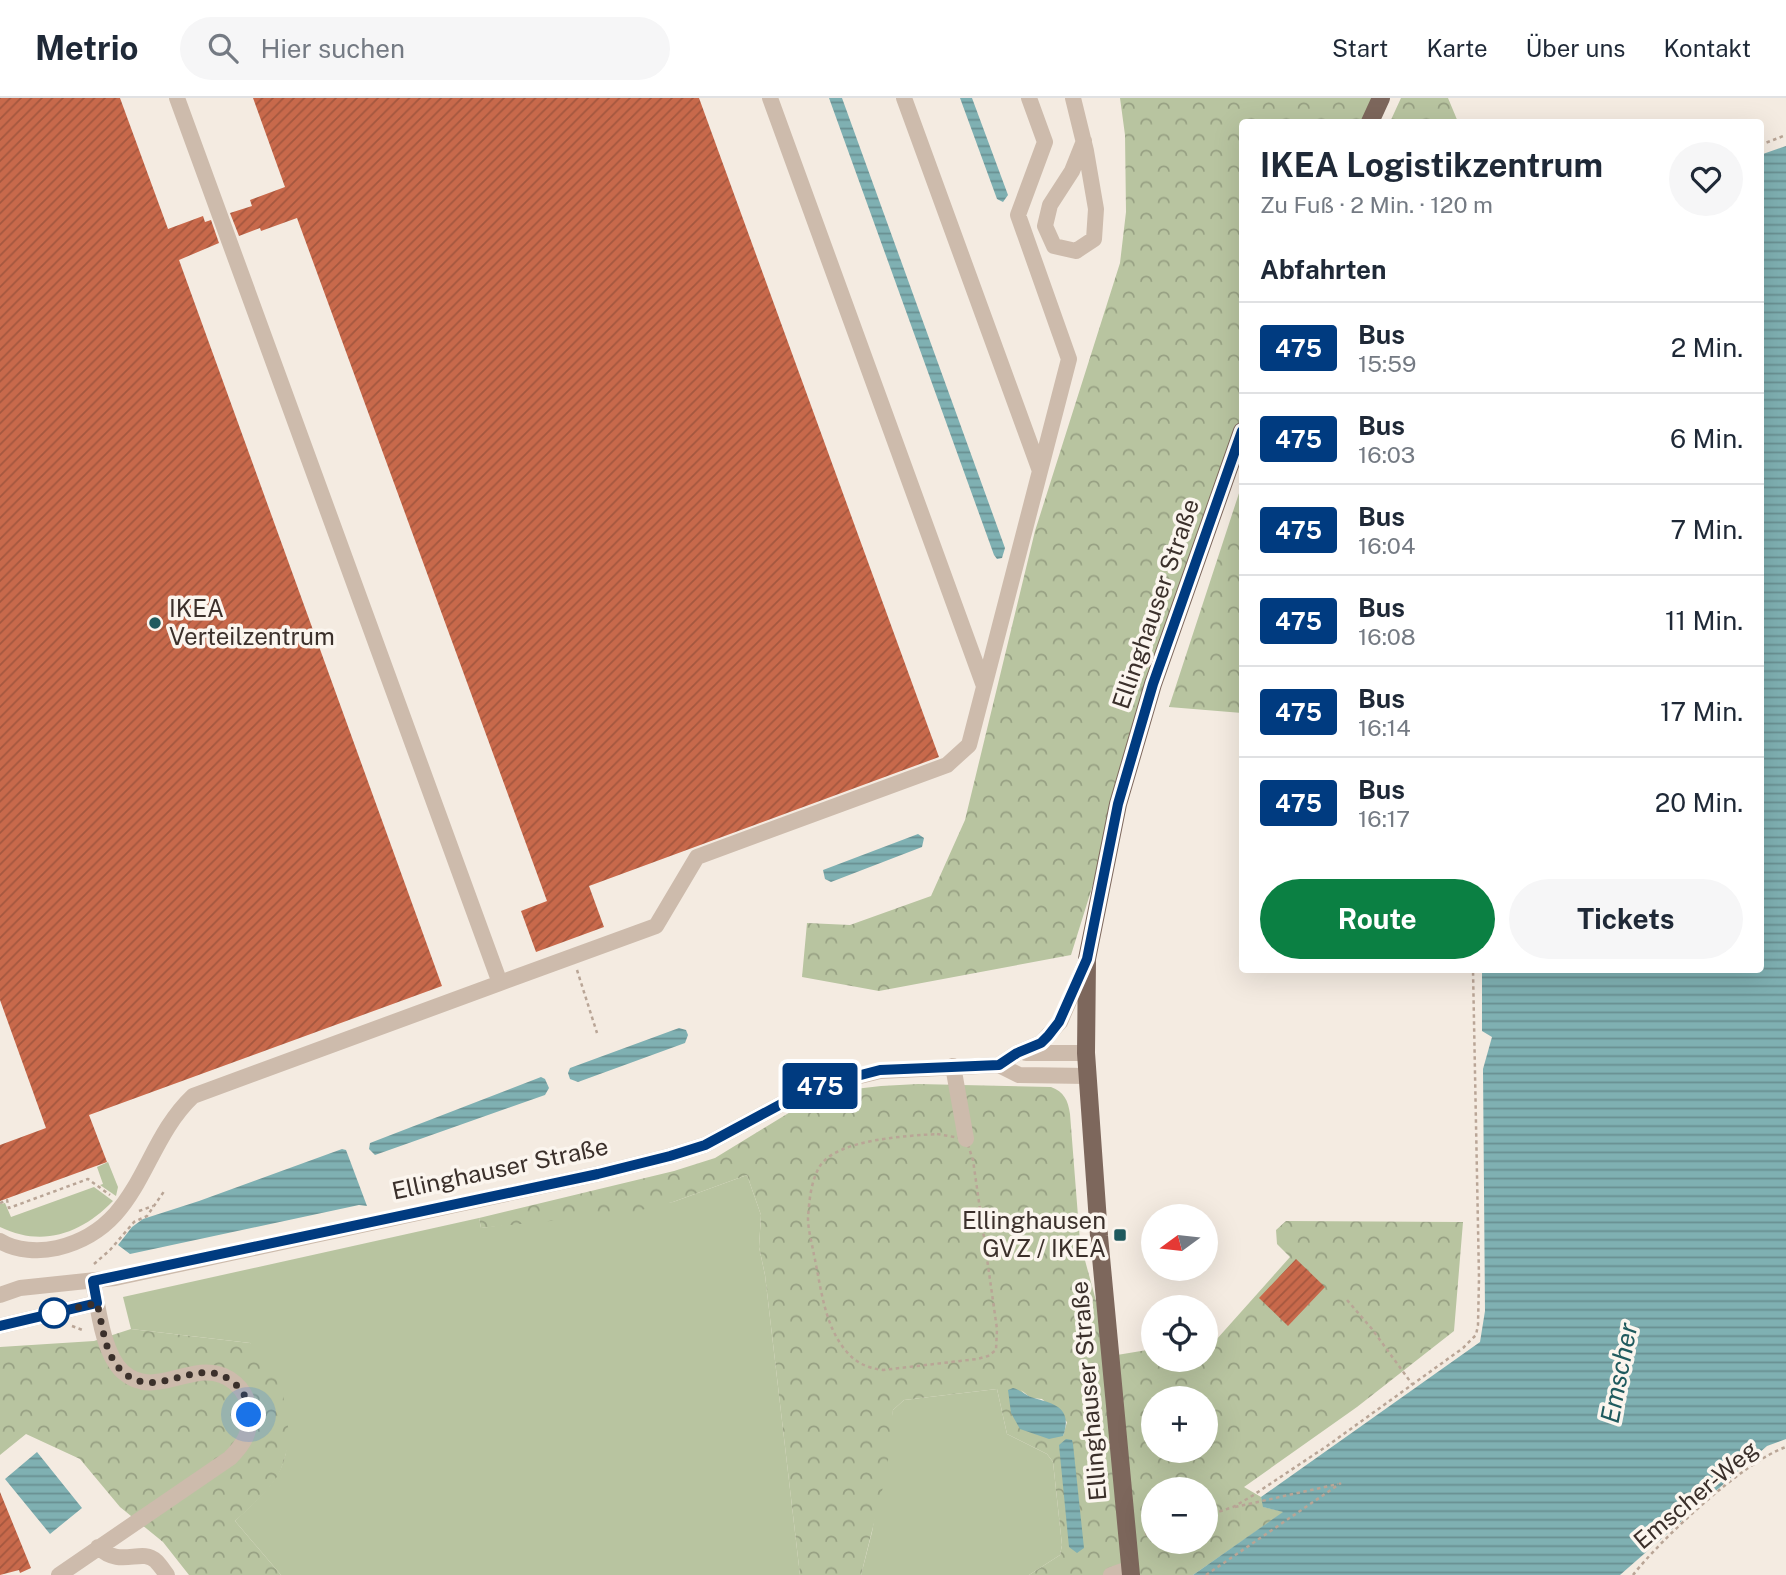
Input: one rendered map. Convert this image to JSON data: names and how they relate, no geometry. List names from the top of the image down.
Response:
{
  "streets": {
    "main road": ["Ellinghauser Straße"],
    "path": ["Emscher-Weg"]
  },
  "water": ["Emscher"],
  "places": {
    "other": ["IKEA Verteilzentrum"],
    "transit": ["Ellinghausen GVZ / IKEA"]
  },
  "lines": ["bus line 475"],
  "north": "left",
  "page": {
    "header": "Metrio",
    "search": "Hier suchen",
    "nav": [
      "Start",
      "Karte",
      "Über uns",
      "Kontakt"
    ],
    "on_map": "475",
    "heading": [
      ["IKEA Logistikzentrum", "Zu Fuß · 2 Min. · 120 m"],
      "Abfahrten"
    ],
    "list": [
      {
        "mark": "475",
        "name": "Bus",
        "note": "15:59",
        "value": "2 Min."
      },
      {
        "mark": "475",
        "name": "Bus",
        "note": "16:03",
        "value": "6 Min."
      },
      {
        "mark": "475",
        "name": "Bus",
        "note": "16:04",
        "value": "7 Min."
      },
      {
        "mark": "475",
        "name": "Bus",
        "note": "16:08",
        "value": "11 Min."
      },
      {
        "mark": "475",
        "name": "Bus",
        "note": "16:14",
        "value": "17 Min."
      },
      {
        "mark": "475",
        "name": "Bus",
        "note": "16:17",
        "value": "20 Min."
      }
    ],
    "buttons": ["Route", "Tickets"],
    "map_buttons": ["+", "−"]
  }
}
